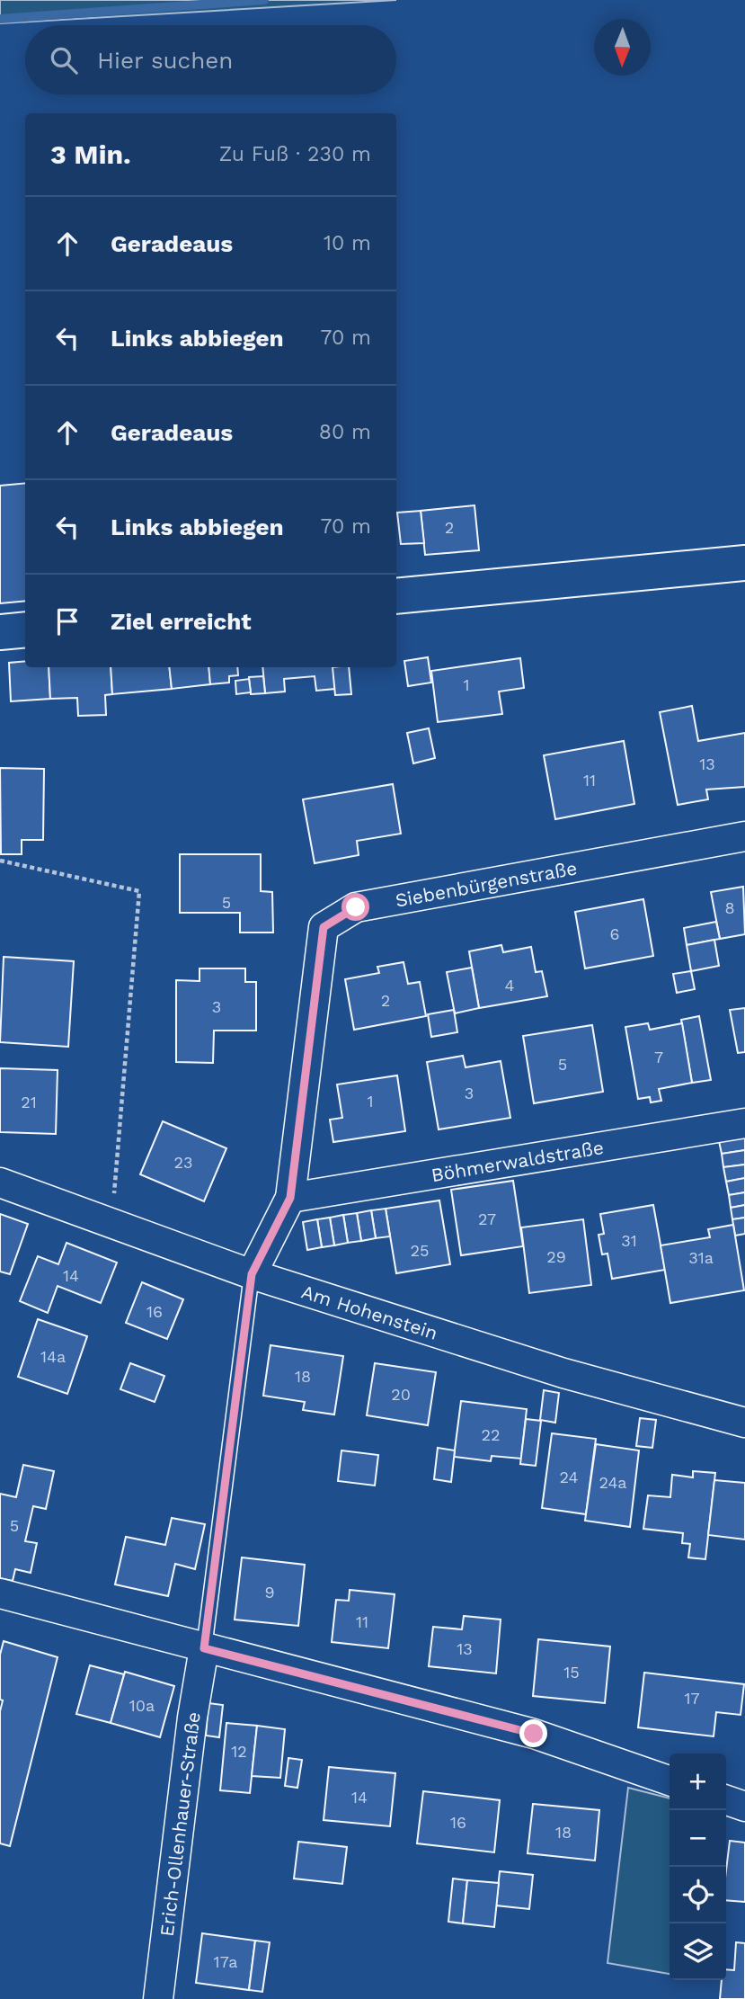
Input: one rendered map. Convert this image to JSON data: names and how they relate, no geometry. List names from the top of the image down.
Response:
{
  "streets": {
    "street": [
      "Siebenbürgenstraße",
      "Böhmerwaldstraße",
      "Am Hohenstein",
      "Erich-Ollenhauer-Straße"
    ]
  },
  "crossings": [
    ["Siebenbürgenstraße", "Böhmerwaldstraße"],
    ["Siebenbürgenstraße", "Am Hohenstein"]
  ],
  "house_numbers": [
    "2",
    "1",
    "13",
    "11",
    "5",
    "8",
    "6",
    "4",
    "2",
    "3",
    "7",
    "5",
    "3",
    "1",
    "21",
    "23",
    "27",
    "31",
    "25",
    "29",
    "31a",
    "14",
    "16",
    "14a",
    "18",
    "20",
    "22",
    "24",
    "24a",
    "5",
    "9",
    "11",
    "13",
    "15",
    "17",
    "10a",
    "12",
    "14",
    "16",
    "18",
    "17a"
  ],
  "north": "bottom",
  "page": {
    "search": "Hier suchen",
    "heading": ["3 Min.", "Zu Fuß · 230 m"],
    "list": [
      ["Geradeaus", "10 m"],
      ["Links abbiegen", "70 m"],
      ["Geradeaus", "80 m"],
      ["Links abbiegen", "70 m"],
      "Ziel erreicht"
    ],
    "map_buttons": ["+", "−"]
  }
}
